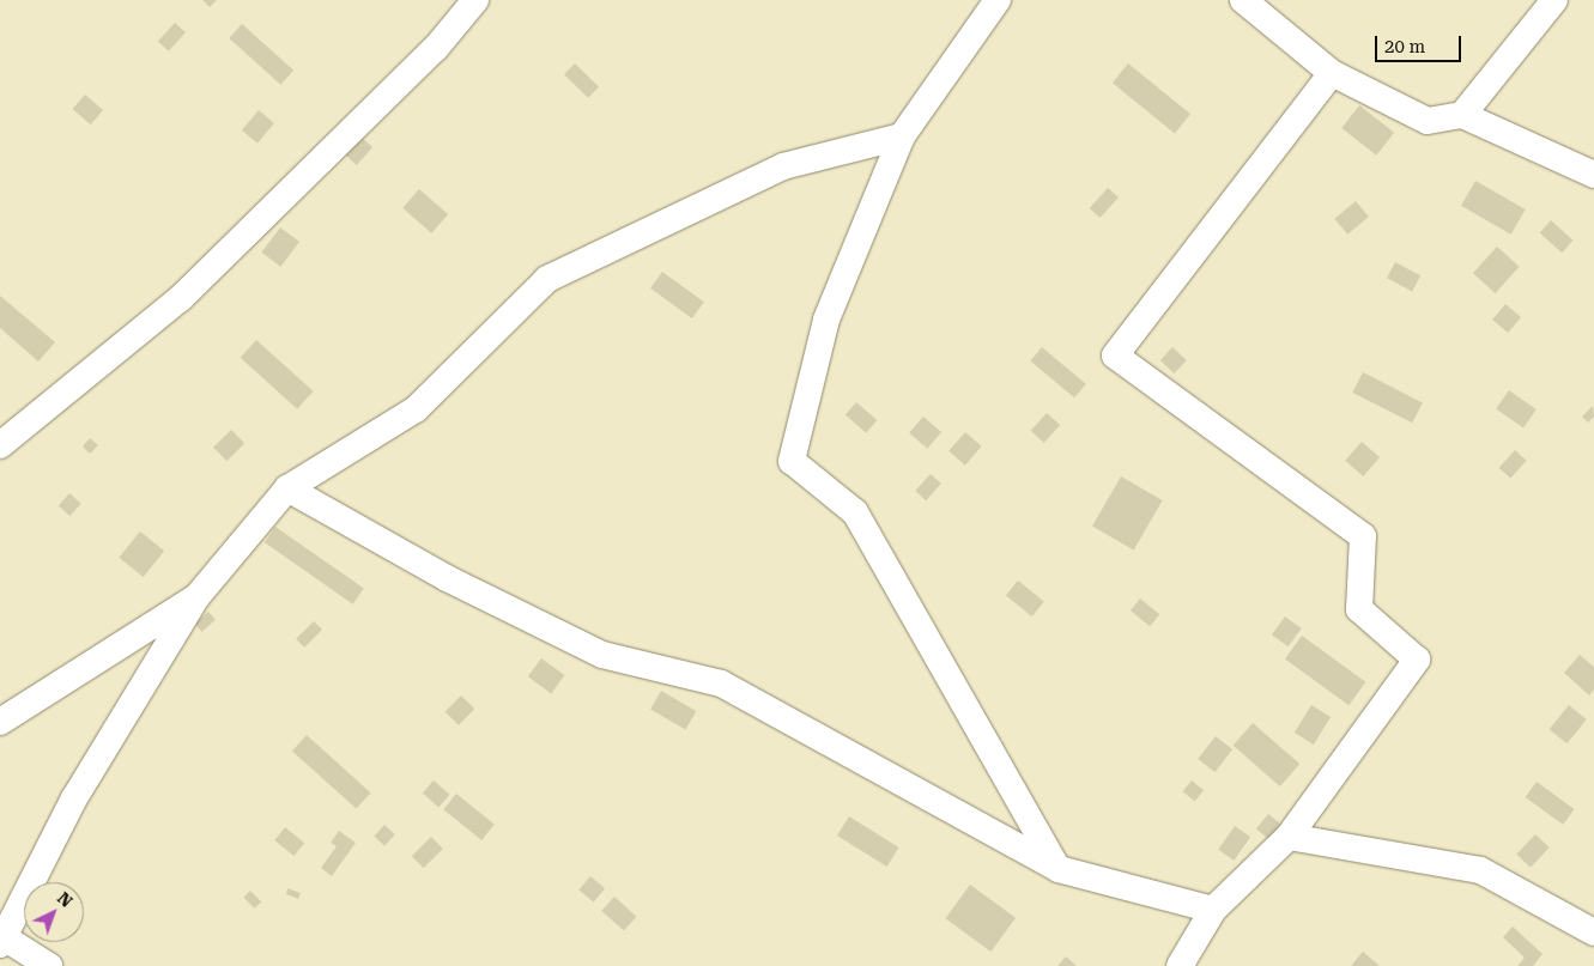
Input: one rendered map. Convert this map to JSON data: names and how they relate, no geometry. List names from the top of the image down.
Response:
{
  "scale_bar": "20 m",
  "north": "top right"
}
